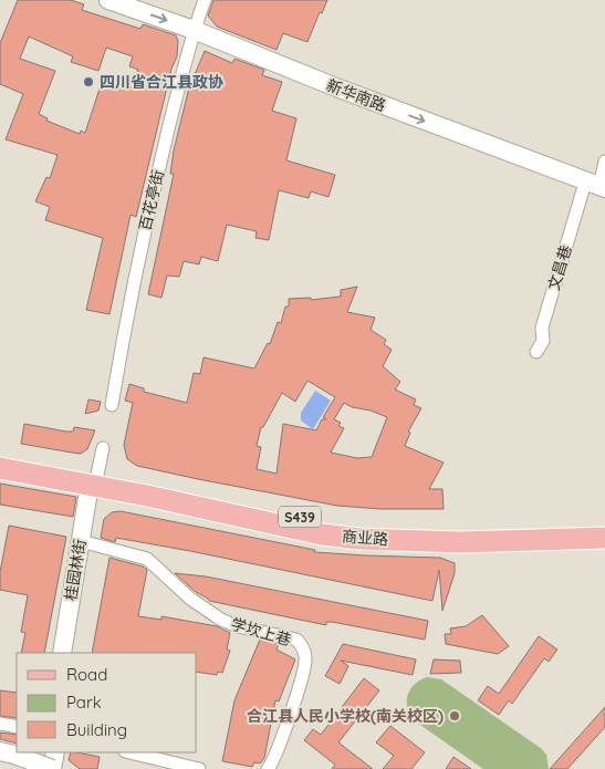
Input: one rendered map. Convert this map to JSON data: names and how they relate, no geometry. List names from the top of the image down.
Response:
{
  "streets": {
    "main road": ["S439", "商业路"],
    "street": [
      "新华南路",
      "百花亭街",
      "文昌巷",
      "桂园林街",
      "学坎上巷"
    ]
  },
  "crossings": [
    ["新华南路", "百花亭街"],
    ["新华南路", "文昌巷"],
    ["商业路", "桂园林街"],
    ["桂园林街", "学坎上巷"]
  ],
  "one_way": ["新华南路"],
  "places": ["四川省合江县政协", "合江县人民小学校(南关校区)"],
  "legend": ["Road", "Park", "Building"]
}
